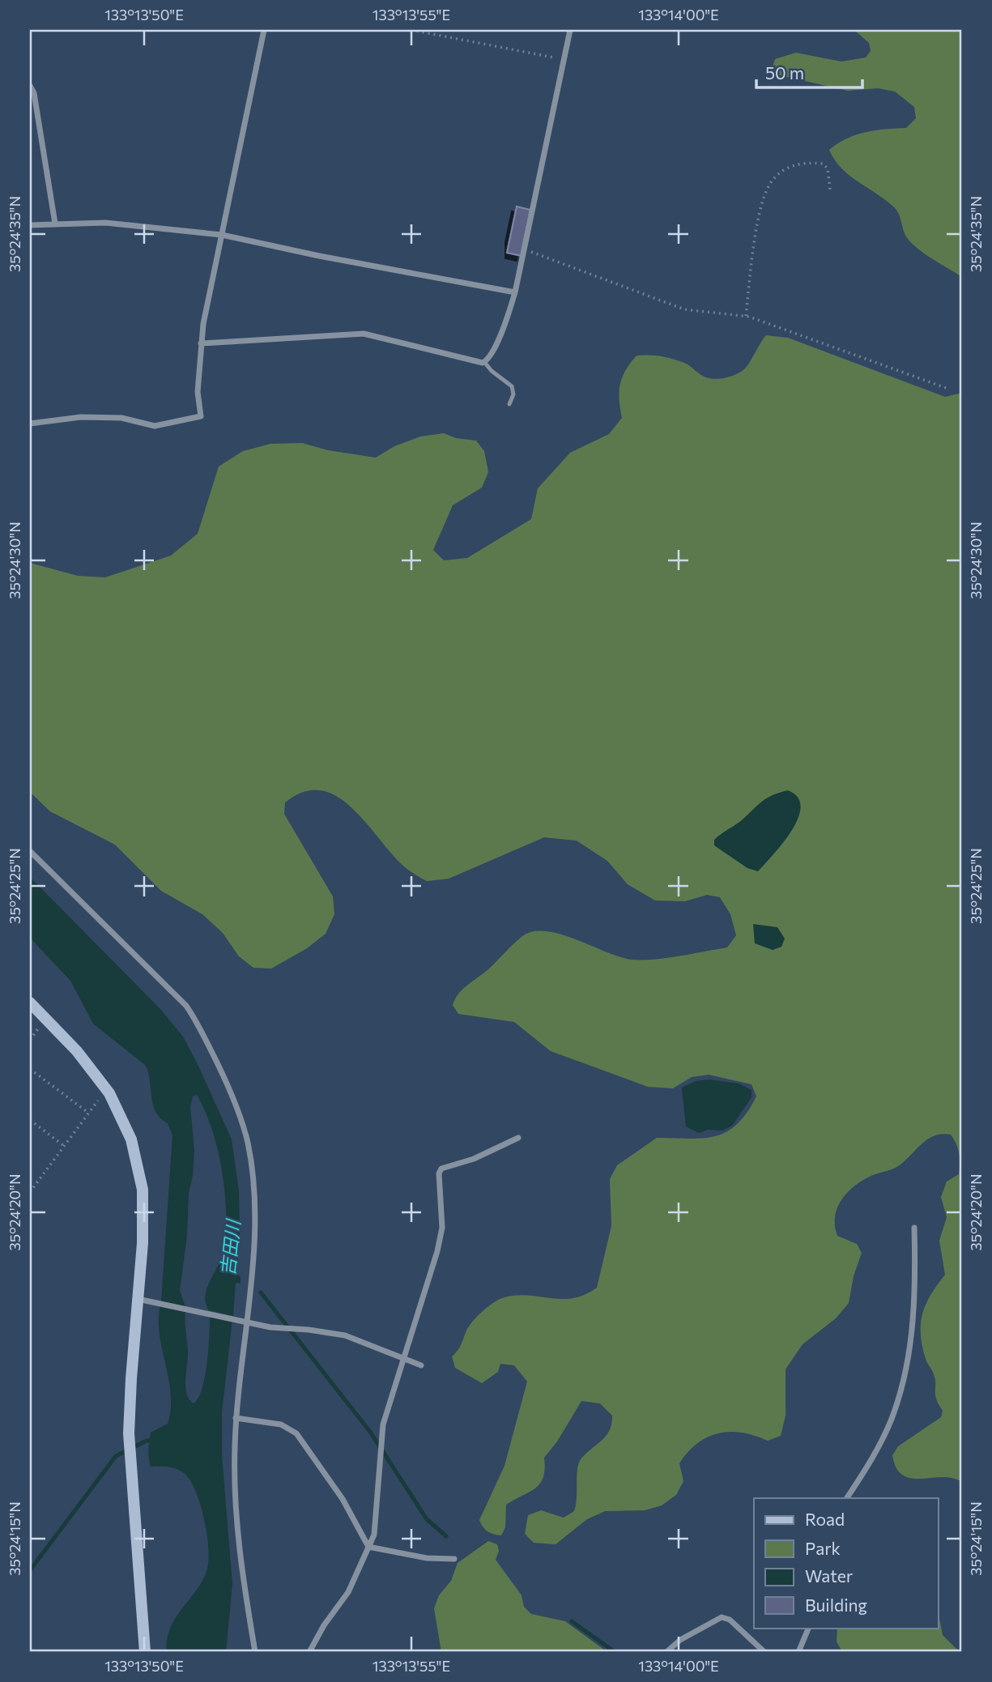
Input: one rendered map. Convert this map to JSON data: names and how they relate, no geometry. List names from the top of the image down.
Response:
{
  "water": ["吉田川"],
  "legend": [
    "Road",
    "Park",
    "Water",
    "Building"
  ],
  "scale_bar": "50 m",
  "coordinates": [
    "133°13'50\"E",
    "133°13'55\"E",
    "133°14'00\"E",
    "35°24'35\"N",
    "35°24'30\"N",
    "35°24'25\"N",
    "35°24'20\"N",
    "35°24'15\"N"
  ]
}
